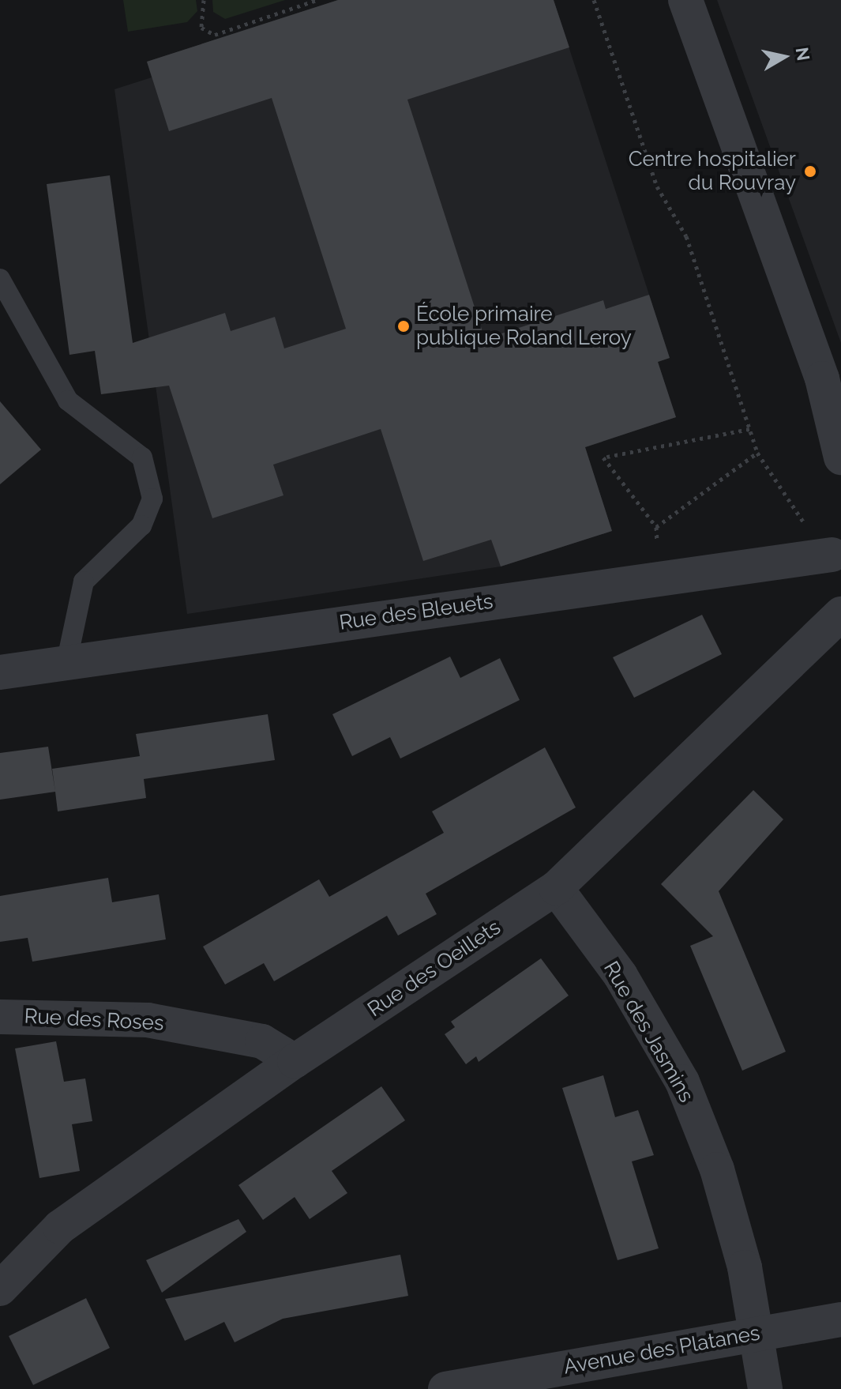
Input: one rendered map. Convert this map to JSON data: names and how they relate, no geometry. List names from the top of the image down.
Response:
{
  "streets": {
    "street": [
      "Rue des Bleuets",
      "Rue des Oeillets",
      "Rue des Roses",
      "Rue des Jasmins",
      "Avenue des Platanes"
    ]
  },
  "crossings": [
    ["Rue des Oeillets", "Rue des Roses"],
    ["Rue des Oeillets", "Rue des Jasmins"],
    ["Rue des Jasmins", "Avenue des Platanes"]
  ],
  "places": ["Centre hospitalier du Rouvray", "École primaire publique Roland Leroy"],
  "north": "right"
}
